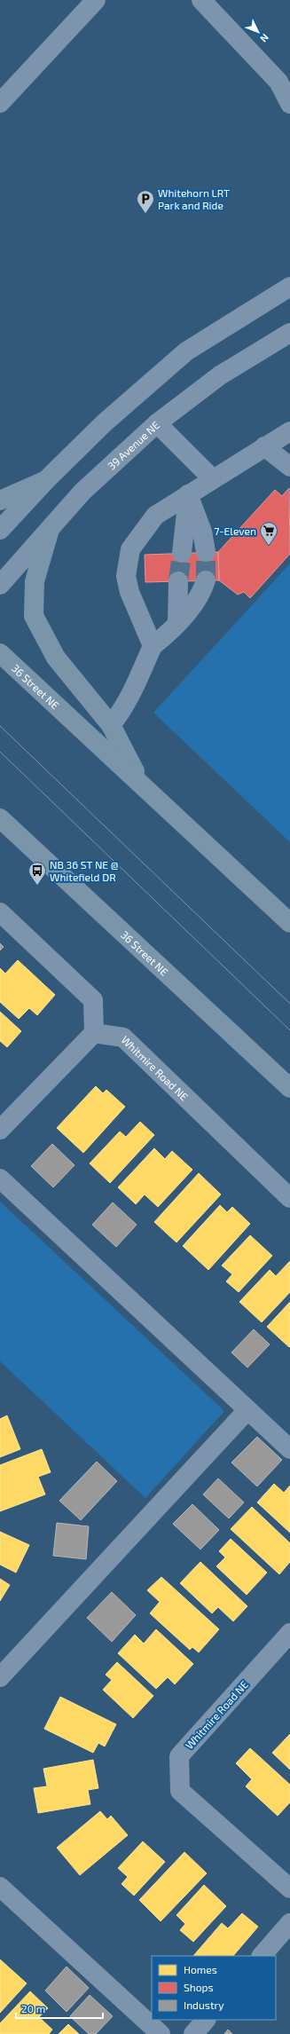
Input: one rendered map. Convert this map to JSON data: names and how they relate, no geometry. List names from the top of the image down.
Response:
{
  "streets": {
    "main road": ["36 Street NE"],
    "street": ["39 Avenue NE", "Whitmire Road NE"]
  },
  "places": {
    "parking": ["Whitehorn LRT Park and Ride"],
    "supermarket": ["7-Eleven"],
    "bus stop": ["NB 36 ST NE @ Whitefield DR"]
  },
  "legend": ["Homes", "Shops", "Industry"],
  "scale_bar": "20 m",
  "north": "bottom right"
}
